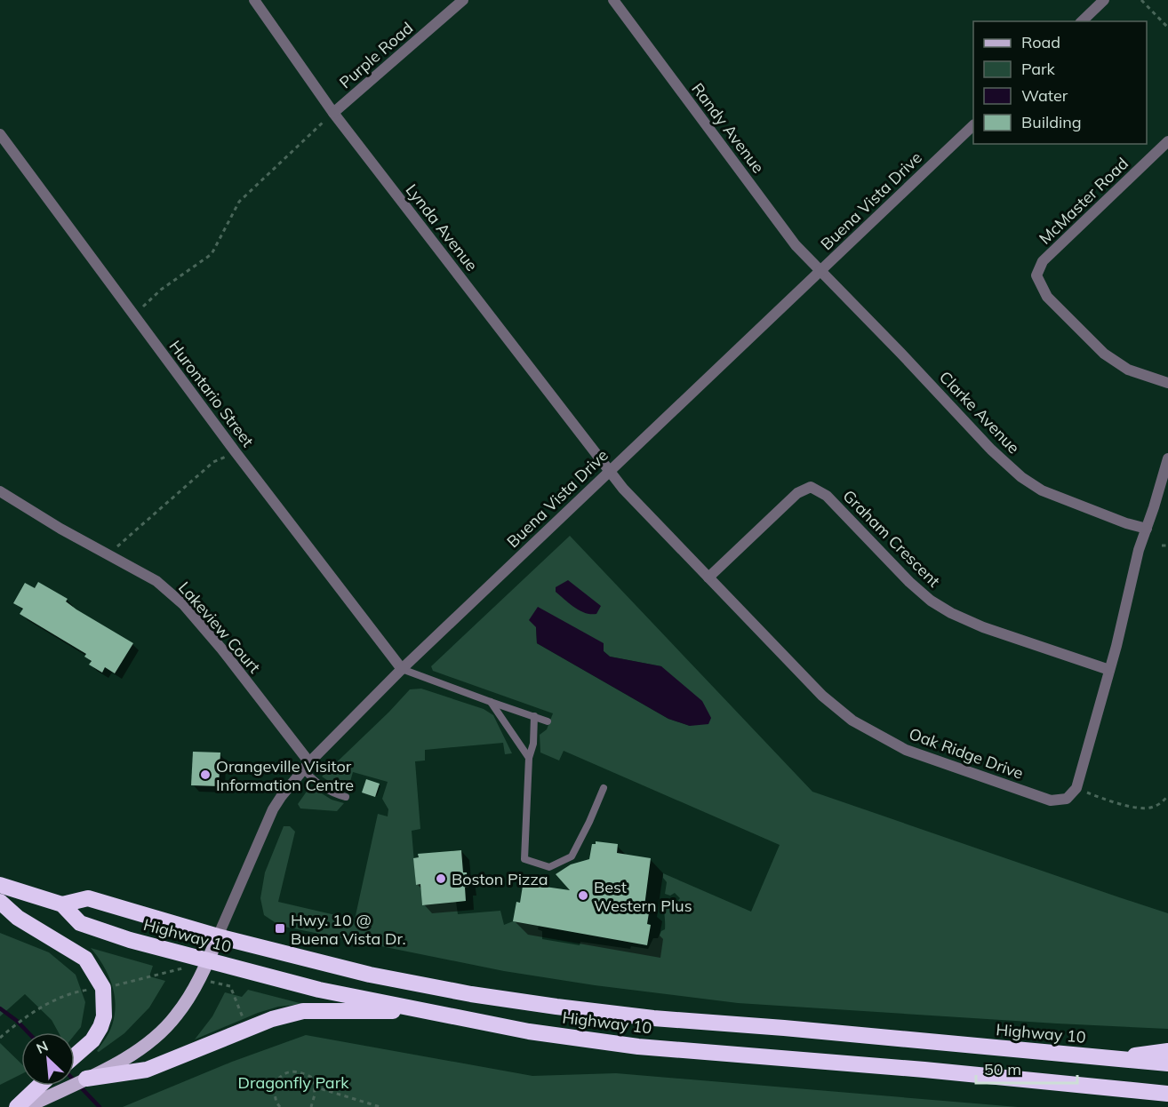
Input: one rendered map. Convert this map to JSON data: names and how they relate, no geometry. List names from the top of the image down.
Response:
{
  "streets": {
    "highway": ["Highway 10"],
    "street": [
      "Purple Road",
      "Randy Avenue",
      "Buena Vista Drive",
      "McMaster Road",
      "Lynda Avenue",
      "Hurontario Street",
      "Clarke Avenue",
      "Graham Crescent",
      "Lakeview Court",
      "Oak Ridge Drive"
    ]
  },
  "crossings": [
    ["Purple Road", "Lynda Avenue"],
    ["Randy Avenue", "Buena Vista Drive"],
    ["Randy Avenue", "Clarke Avenue"],
    ["Buena Vista Drive", "Lynda Avenue"],
    ["Buena Vista Drive", "Hurontario Street"],
    ["Buena Vista Drive", "Clarke Avenue"],
    ["Buena Vista Drive", "Lakeview Court"],
    ["Buena Vista Drive", "Oak Ridge Drive"],
    ["Buena Vista Drive", "Highway 10"],
    ["Lynda Avenue", "Oak Ridge Drive"],
    ["Clarke Avenue", "Oak Ridge Drive"],
    ["Graham Crescent", "Oak Ridge Drive"]
  ],
  "parks": ["Dragonfly Park"],
  "places": {
    "other": ["Orangeville Visitor Information Centre", "Boston Pizza", "Best Western Plus"],
    "transit": ["Hwy. 10 @ Buena Vista Dr."]
  },
  "legend": [
    "Road",
    "Park",
    "Water",
    "Building"
  ],
  "scale_bar": "50 m",
  "north": "top left"
}
